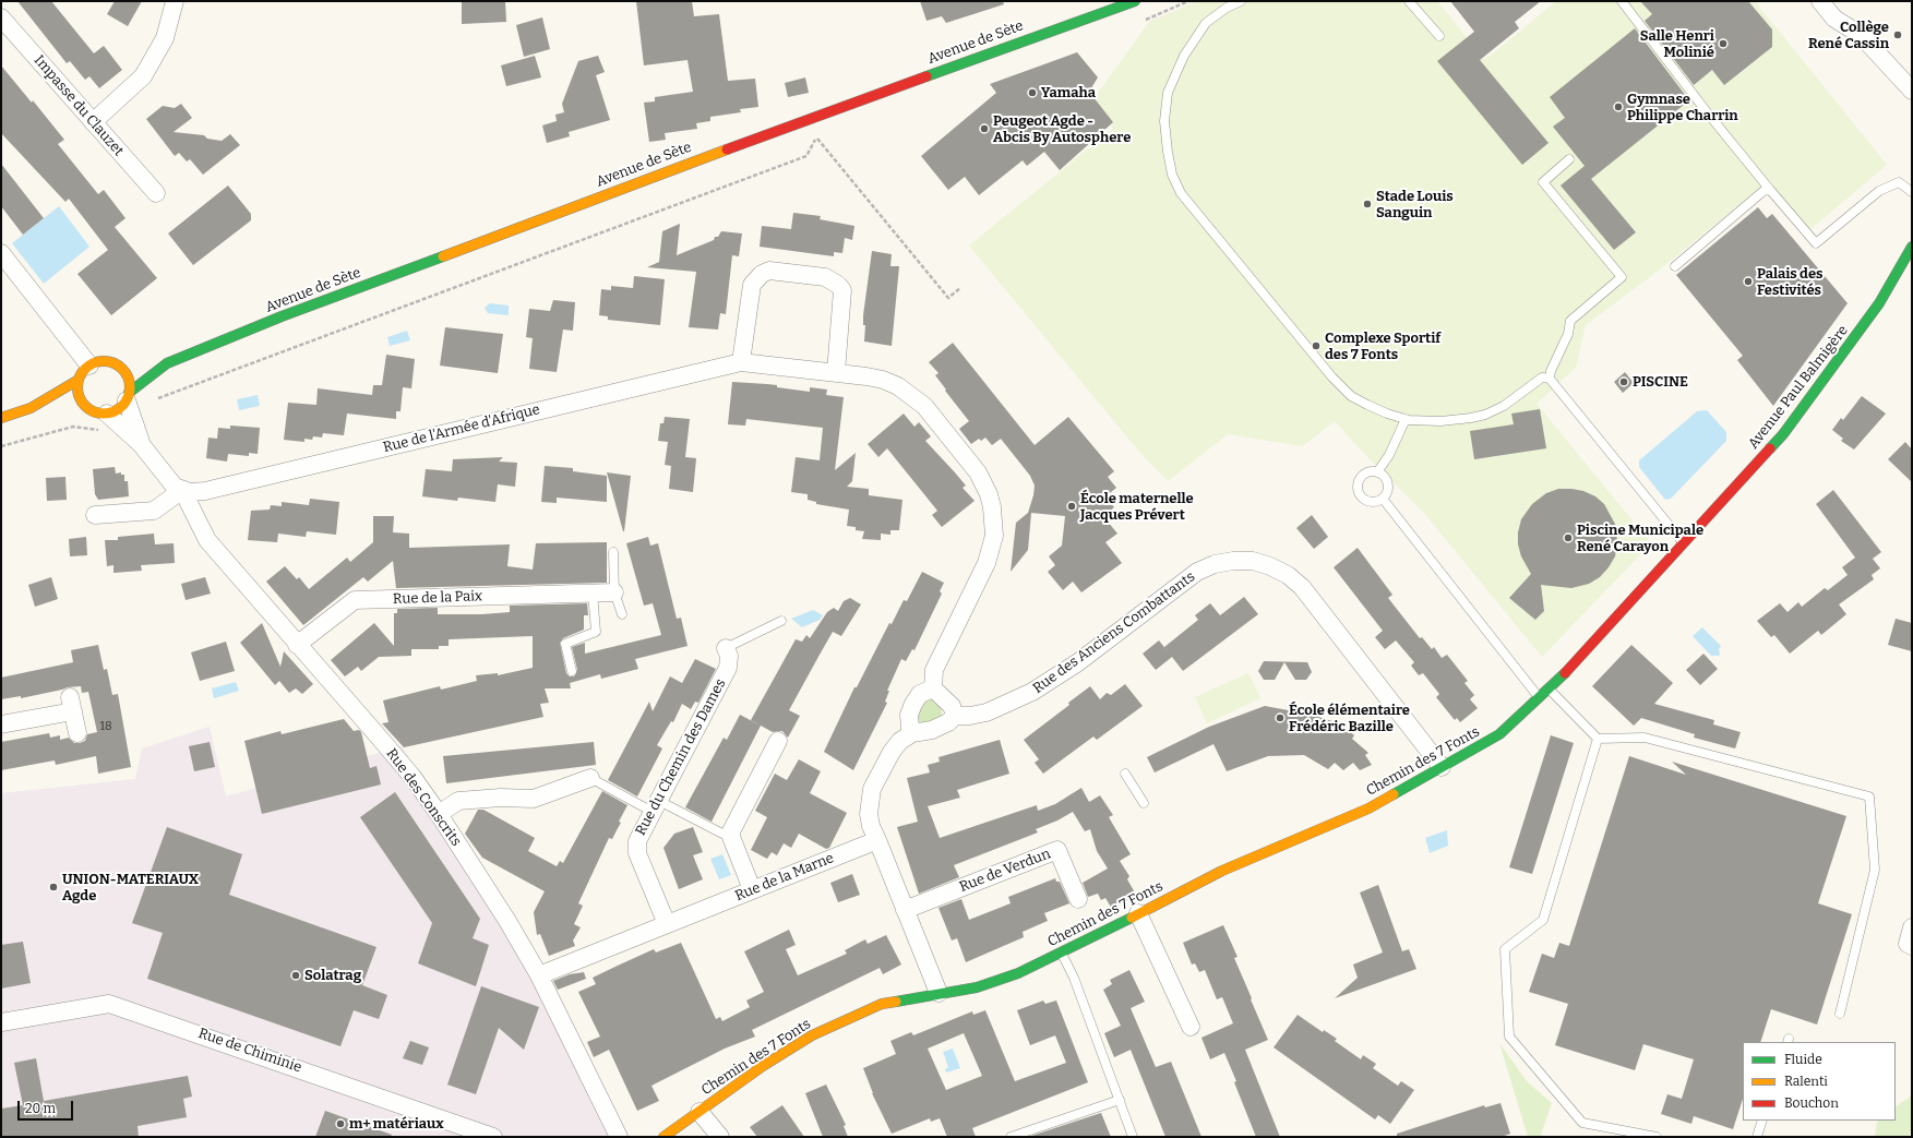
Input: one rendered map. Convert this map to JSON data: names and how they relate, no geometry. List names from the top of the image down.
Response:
{
  "streets": {
    "street": [
      "Avenue de Sète",
      "Impasse du Clauzet",
      "Avenue Paul Balmigère",
      "Rue de l'Armée d'Afrique",
      "Rue de la Paix",
      "Rue des Anciens Combattants",
      "Rue du Chemin des Dames",
      "Chemin des 7 Fonts",
      "Rue des Conscrits",
      "Rue de Verdun",
      "Rue de la Marne",
      "Rue de Chiminie"
    ]
  },
  "crossings": [
    ["Avenue Paul Balmigère", "Chemin des 7 Fonts"],
    ["Rue de l'Armée d'Afrique", "Rue des Conscrits"],
    ["Rue de la Paix", "Rue des Conscrits"],
    ["Rue des Anciens Combattants", "Chemin des 7 Fonts"],
    ["Rue du Chemin des Dames", "Rue de la Marne"],
    ["Rue des Conscrits", "Rue de la Marne"]
  ],
  "places": [
    "Collège René Cassin",
    "Salle Henri Molinié",
    "Yamaha",
    "Gymnase Philippe Charrin",
    "Peugeot Agde - Abcis By Autosphere",
    "Stade Louis Sanguin",
    "Palais des Festivités",
    "Complexe Sportif des 7 Fonts",
    "PISCINE",
    "École maternelle Jacques Prévert",
    "Piscine Municipale René Carayon",
    "École élémentaire Frédéric Bazille",
    "UNION-MATERIAUX Agde",
    "Solatrag",
    "m+ matériaux"
  ],
  "house_numbers": ["18"],
  "legend": ["Fluide", "Ralenti", "Bouchon"],
  "scale_bar": "20 m"
}
